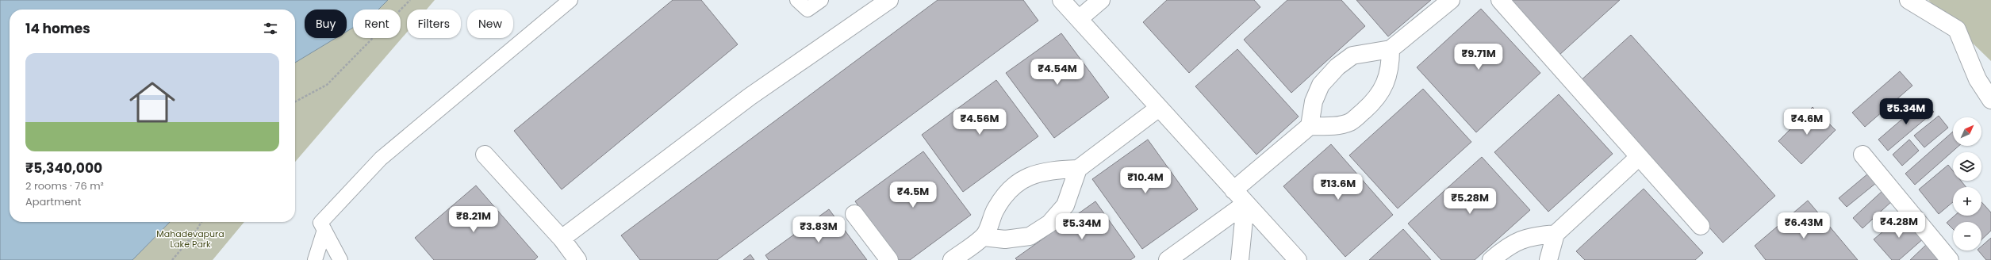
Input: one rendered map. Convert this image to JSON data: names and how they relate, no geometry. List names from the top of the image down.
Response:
{
  "parks": ["Mahadevapura Lake Park"],
  "north": "top right",
  "page": {
    "chip": [
      "Buy",
      "Rent",
      "Filters",
      "New"
    ],
    "heading": "14 homes",
    "price": [
      "₹9.71M",
      "₹4.54M",
      "₹5.34M",
      "₹4.56M",
      "₹4.6M",
      "₹10.4M",
      "₹13.6M",
      "₹4.5M",
      "₹5.28M",
      "₹8.21M",
      "₹4.28M",
      "₹6.43M",
      "₹5.34M",
      "₹3.83M"
    ],
    "list": [
      {
        "name": "₹5,340,000",
        "note": "2 rooms · 76 m² · Apartment"
      }
    ],
    "map_buttons": ["+", "−"]
  }
}
